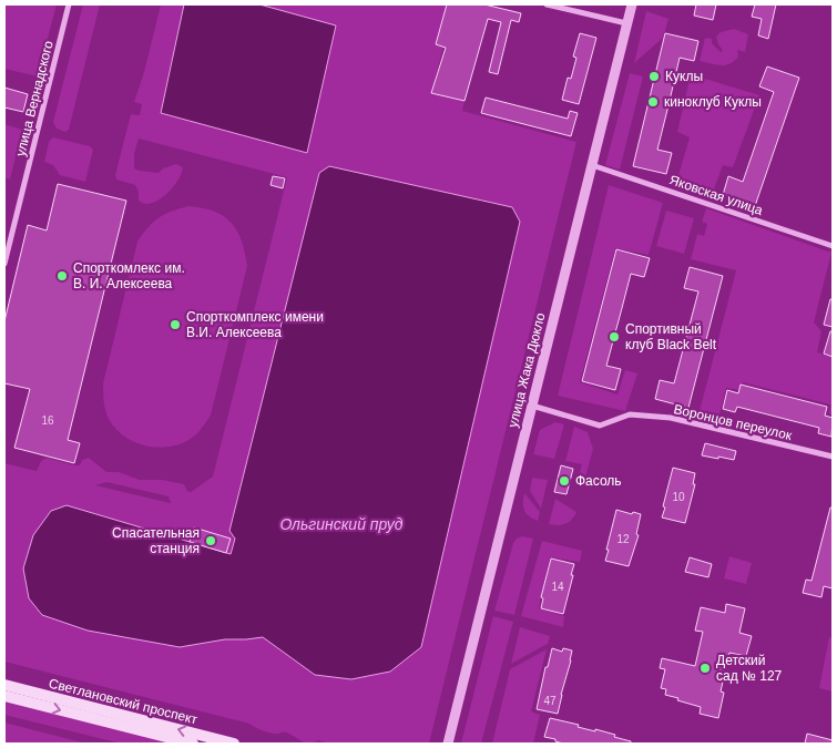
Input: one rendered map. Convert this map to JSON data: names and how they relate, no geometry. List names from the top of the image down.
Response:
{
  "streets": {
    "main road": ["Светлановский проспект"],
    "street": [
      "улица Вернадского",
      "Яковская улица",
      "улица Жака Дюкло",
      "Воронцов переулок"
    ]
  },
  "crossings": [
    ["Яковская улица", "улица Жака Дюкло"],
    ["улица Жака Дюкло", "Воронцов переулок"]
  ],
  "water": ["Ольгинский пруд"],
  "places": [
    "Куклы",
    "киноклуб Куклы",
    "Спорткомлекс им. В. И. Алексеева",
    "Спорткомплекс имени В.И. Алексеева",
    "Спортивный клуб Black Belt",
    "Фасоль",
    "Спасательная станция",
    "Детский сад № 127"
  ],
  "house_numbers": [
    "16",
    "10",
    "12",
    "14",
    "47"
  ]
}
